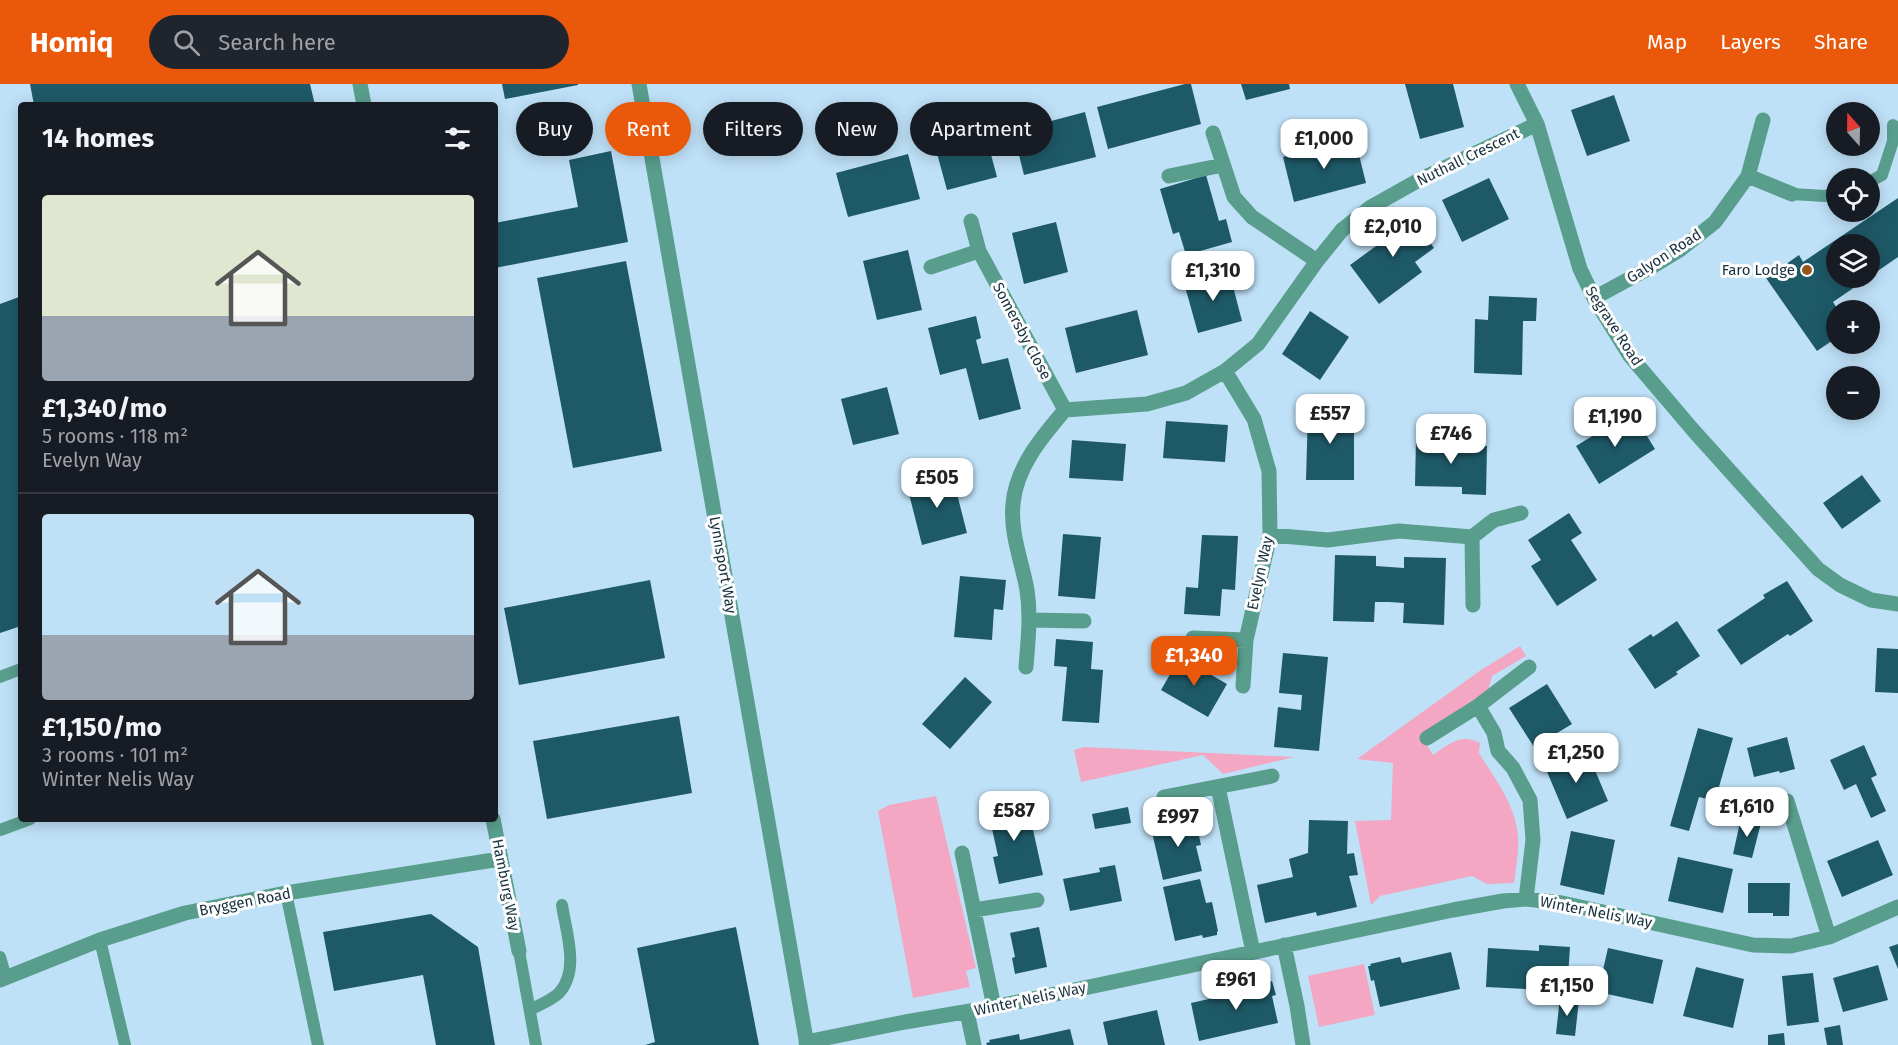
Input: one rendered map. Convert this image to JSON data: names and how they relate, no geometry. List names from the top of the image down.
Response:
{
  "streets": {
    "street": [
      "Nuthall Crescent",
      "Galyon Road",
      "Segrave Road",
      "Somersby Close",
      "Lynnsport Way",
      "Evelyn Way",
      "Hamburg Way",
      "Bryggen Road",
      "Winter Nelis Way"
    ]
  },
  "crossings": [
    ["Nuthall Crescent", "Segrave Road"],
    ["Nuthall Crescent", "Somersby Close"],
    ["Nuthall Crescent", "Evelyn Way"],
    ["Galyon Road", "Segrave Road"],
    ["Lynnsport Way", "Winter Nelis Way"],
    ["Hamburg Way", "Bryggen Road"]
  ],
  "places": ["Faro Lodge"],
  "north": "top",
  "page": {
    "header": "Homiq",
    "search": "Search here",
    "nav": ["Map", "Layers", "Share"],
    "map_buttons": ["+", "−"],
    "chip": [
      "Buy",
      "Rent",
      "Filters",
      "New",
      "Apartment"
    ],
    "heading": "14 homes",
    "price": [
      "£1,000",
      "£2,010",
      "£1,310",
      "£557",
      "£1,190",
      "£746",
      "£505",
      "£1,340",
      "£1,250",
      "£1,610",
      "£587",
      "£997",
      "£961",
      "£1,150"
    ],
    "list": [
      {
        "name": "£1,340/mo",
        "note": "5 rooms · 118 m² · Evelyn Way"
      },
      {
        "name": "£1,150/mo",
        "note": "3 rooms · 101 m² · Winter Nelis Way"
      }
    ]
  }
}
